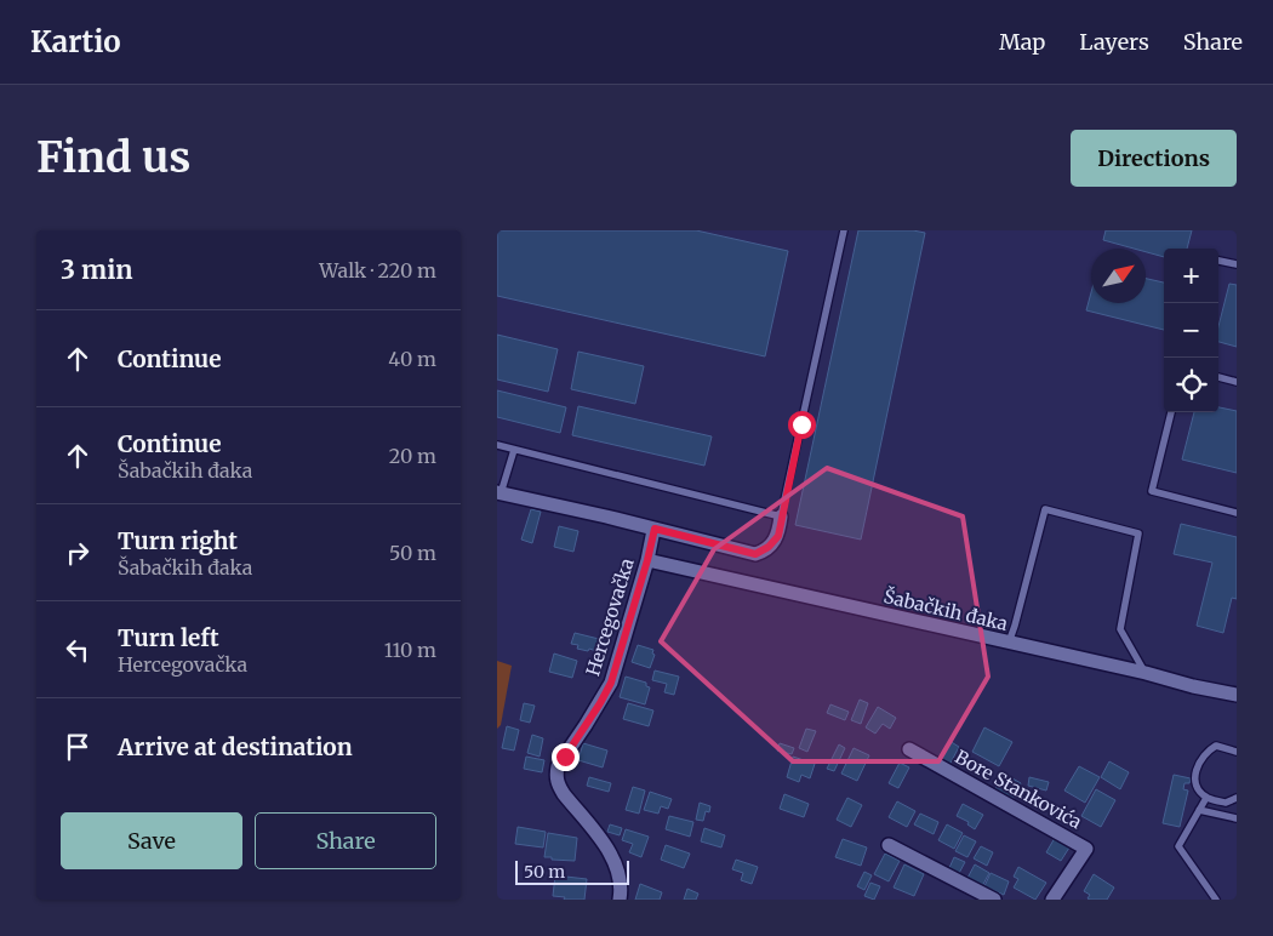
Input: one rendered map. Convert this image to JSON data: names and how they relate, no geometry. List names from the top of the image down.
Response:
{
  "streets": {
    "street": ["Šabačkih đaka", "Hercegovačka", "Bore Stankovića"]
  },
  "crossings": [
    ["Šabačkih đaka", "Hercegovačka"]
  ],
  "scale_bar": "50 m",
  "north": "top right",
  "page": {
    "header": "Kartio",
    "nav": ["Map", "Layers", "Share"],
    "buttons": [
      "Directions",
      ["Save", "Share"]
    ],
    "title": "Find us",
    "heading": ["3 min", "Walk · 220 m"],
    "map_buttons": ["+", "−"],
    "list": [
      ["Continue", "40 m"],
      ["Continue", "Šabačkih đaka", "20 m"],
      ["Turn right", "Šabačkih đaka", "50 m"],
      ["Turn left", "Hercegovačka", "110 m"],
      "Arrive at destination"
    ],
    "scale": "50 m"
  }
}
